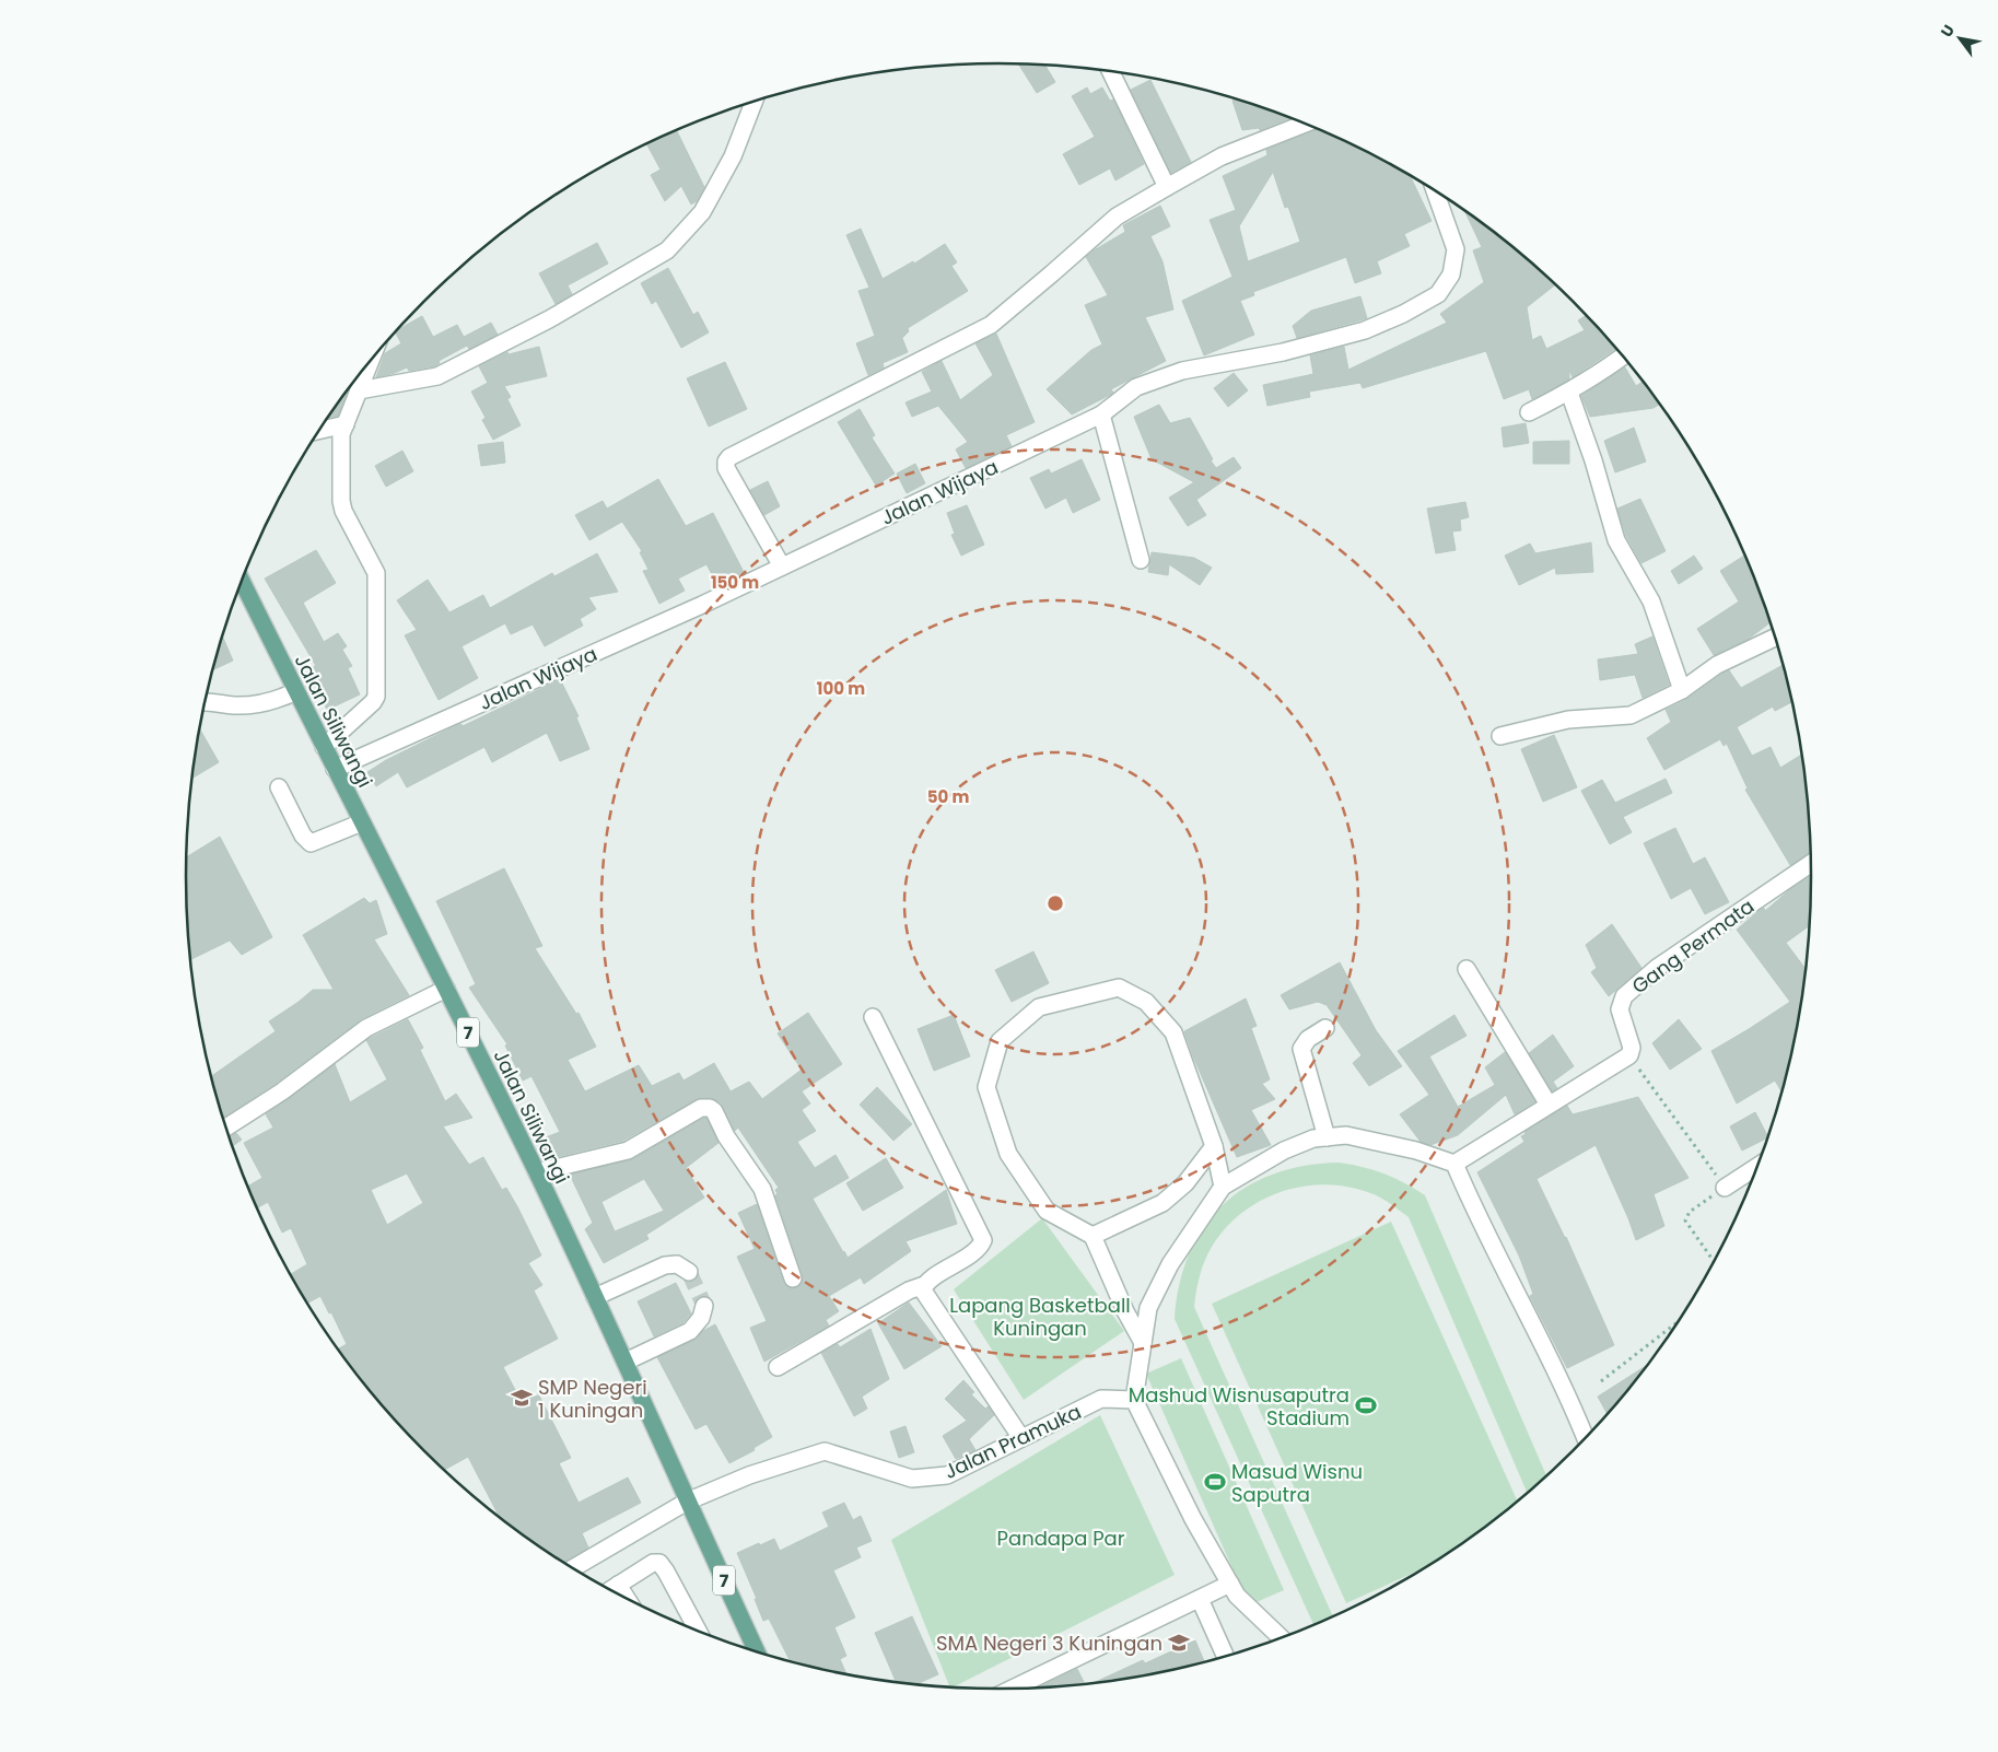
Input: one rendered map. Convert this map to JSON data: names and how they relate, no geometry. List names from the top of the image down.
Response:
{
  "streets": {
    "main road": ["Jalan Siliwangi", "7"],
    "street": ["Jalan Wijaya", "Gang Permata", "Jalan Pramuka"]
  },
  "crossings": [
    ["Jalan Wijaya", "Jalan Siliwangi"],
    ["Jalan Siliwangi", "Jalan Pramuka"]
  ],
  "parks": ["Lapang Basketball Kuningan", "Pandapa Par"],
  "places": {
    "school or university": ["SMP Negeri 1 Kuningan", "SMA Negeri 3 Kuningan"],
    "sports": ["Mashud Wisnusaputra Stadium", "Masud Wisnu Saputra"]
  },
  "north": "top left",
  "rings": ["150 m", "100 m", "50 m"]
}
